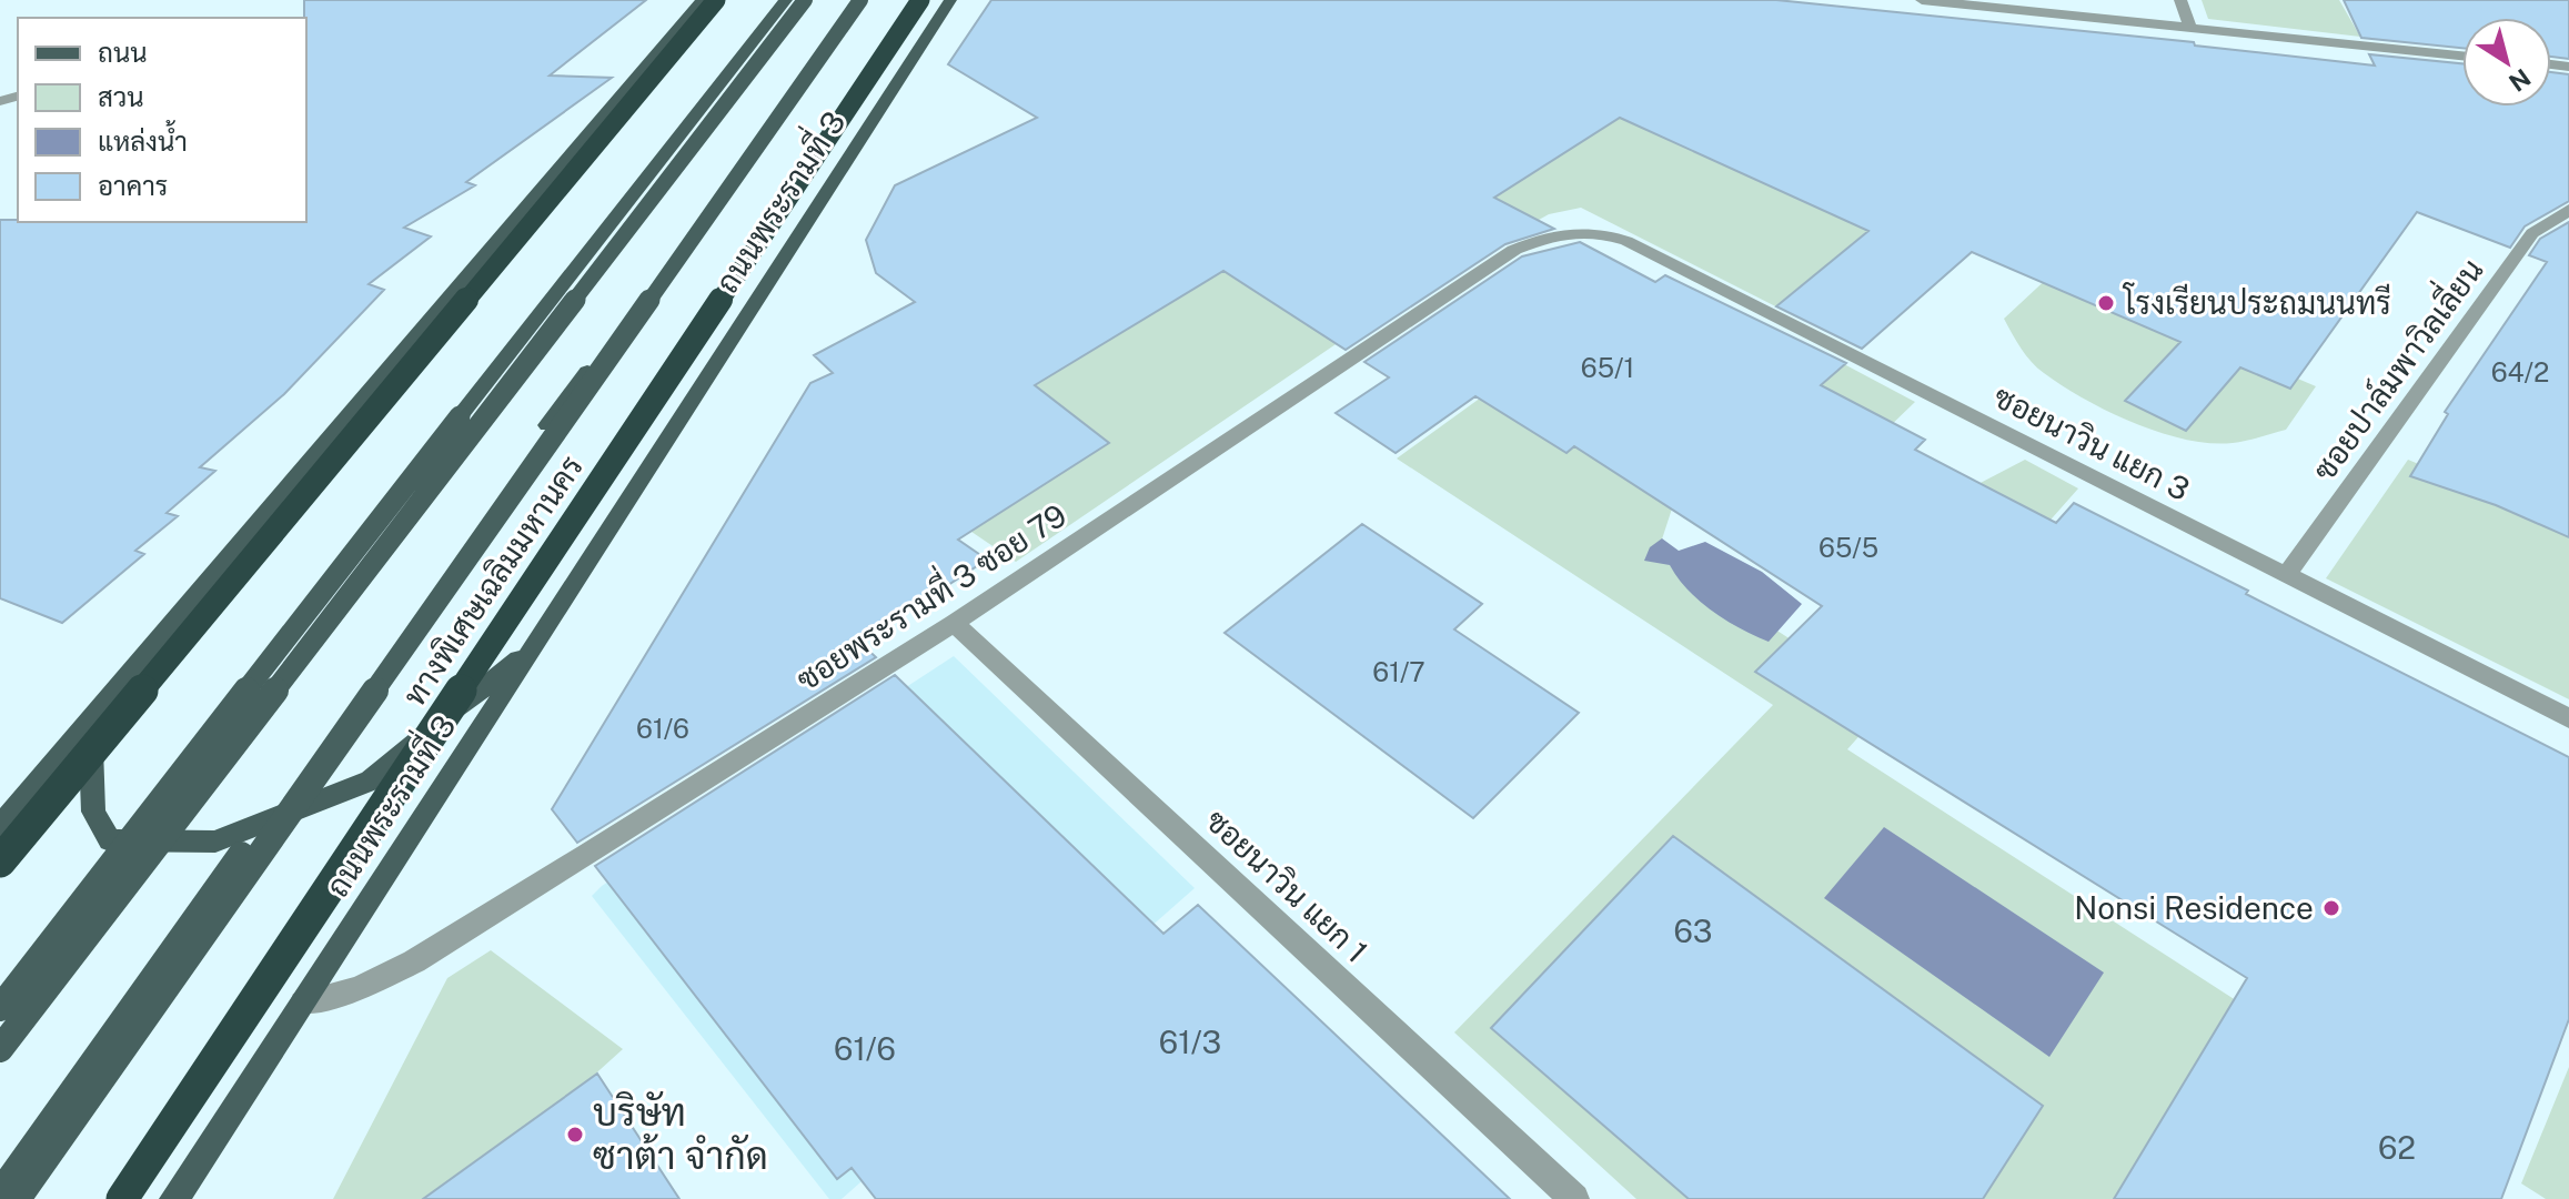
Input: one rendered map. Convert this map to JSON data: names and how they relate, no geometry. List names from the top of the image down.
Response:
{
  "streets": {
    "highway": ["ทางพิเศษเฉลิมมหานคร"],
    "main road": ["ถนนพระรามที่ 3"],
    "street": [
      "ซอยปาล์มพาวิลเลี่ยน",
      "ซอยนาวิน แยก 3",
      "ซอยพระรามที่ 3 ซอย 79",
      "ซอยนาวิน แยก 1"
    ]
  },
  "crossings": [
    ["ถนนพระรามที่ 3", "ซอยพระรามที่ 3 ซอย 79"],
    ["ซอยปาล์มพาวิลเลี่ยน", "ซอยนาวิน แยก 3"],
    ["ซอยนาวิน แยก 3", "ซอยพระรามที่ 3 ซอย 79"],
    ["ซอยพระรามที่ 3 ซอย 79", "ซอยนาวิน แยก 1"]
  ],
  "places": ["โรงเรียนประถมนนทรี", "Nonsi Residence", "บริษัท ซาต้า จำกัด"],
  "house_numbers": [
    "65/1",
    "64/2",
    "65/5",
    "61/7",
    "61/6",
    "63",
    "61/3",
    "61/6",
    "62"
  ],
  "legend": [
    "ถนน",
    "สวน",
    "แหล่งน้ำ",
    "อาคาร"
  ],
  "north": "bottom right"
}
